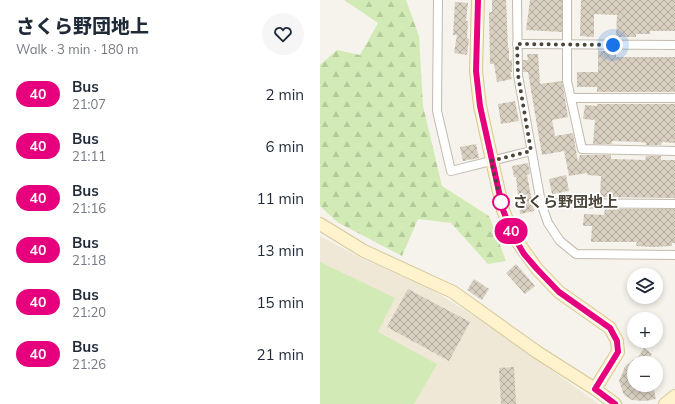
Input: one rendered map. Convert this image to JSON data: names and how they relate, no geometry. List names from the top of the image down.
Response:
{
  "places": ["さくら野団地上"],
  "lines": ["bus line 40"],
  "page": {
    "heading": ["さくら野団地上", "Walk · 3 min · 180 m"],
    "on_map": "40",
    "list": [
      {
        "mark": "40",
        "name": "Bus",
        "note": "21:07",
        "value": "2 min"
      },
      {
        "mark": "40",
        "name": "Bus",
        "note": "21:11",
        "value": "6 min"
      },
      {
        "mark": "40",
        "name": "Bus",
        "note": "21:16",
        "value": "11 min"
      },
      {
        "mark": "40",
        "name": "Bus",
        "note": "21:18",
        "value": "13 min"
      },
      {
        "mark": "40",
        "name": "Bus",
        "note": "21:20",
        "value": "15 min"
      },
      {
        "mark": "40",
        "name": "Bus",
        "note": "21:26",
        "value": "21 min"
      }
    ],
    "map_buttons": ["+", "−"]
  }
}
